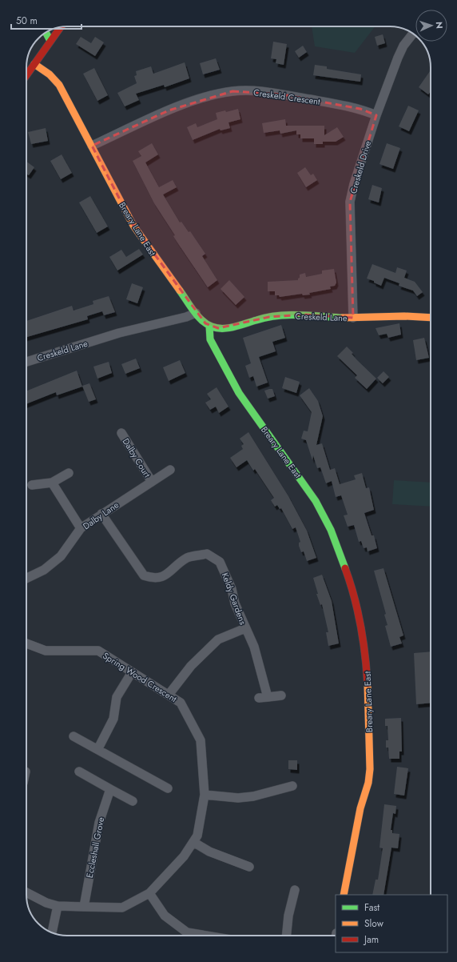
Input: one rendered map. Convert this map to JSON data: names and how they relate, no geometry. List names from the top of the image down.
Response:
{
  "streets": {
    "main road": ["Breary Lane East", "Creskeld Lane"],
    "street": [
      "Creskeld Crescent",
      "Creskeld Drive",
      "Dalby Court",
      "Dalby Lane",
      "Keldy Gardens",
      "Spring Wood Crescent",
      "Eccleshall Grove"
    ]
  },
  "crossings": [
    ["Creskeld Crescent", "Creskeld Drive"],
    ["Creskeld Crescent", "Breary Lane East"],
    ["Creskeld Drive", "Creskeld Lane"],
    ["Breary Lane East", "Creskeld Lane"],
    ["Dalby Court", "Dalby Lane"],
    ["Dalby Lane", "Keldy Gardens"],
    ["Spring Wood Crescent", "Eccleshall Grove"]
  ],
  "legend": ["Fast", "Slow", "Jam"],
  "scale_bar": "50 m",
  "north": "right"
}
